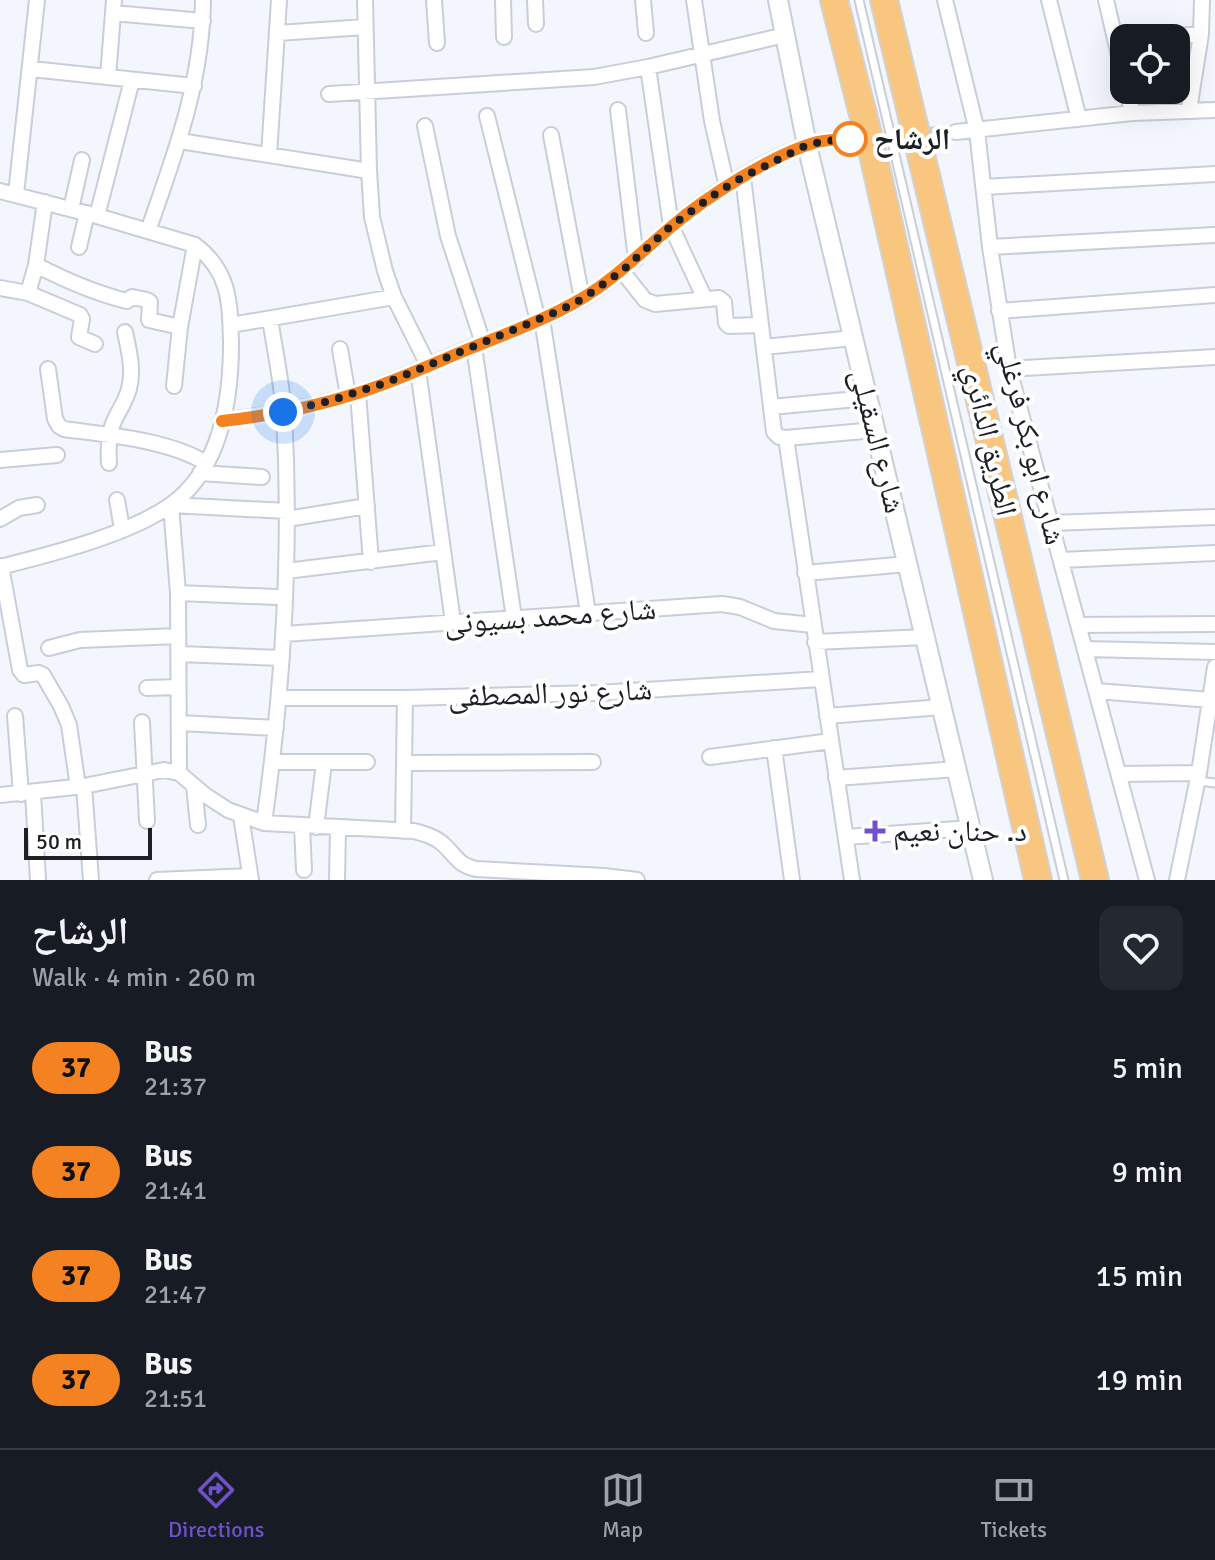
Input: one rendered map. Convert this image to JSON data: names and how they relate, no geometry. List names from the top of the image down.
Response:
{
  "streets": {
    "highway": ["الطريق الدائري"],
    "street": [
      "شارع السقيلى",
      "شارع ابو بكر فرغلي",
      "شارع محمد بسيونى",
      "شارع نور المصطفى"
    ]
  },
  "places": {
    "other": ["الرشاح"],
    "health": ["د. حنان نعيم"]
  },
  "lines": ["bus line 37"],
  "scale_bar": "50 m",
  "page": {
    "scale": "50 m",
    "heading": ["الرشاح", "Walk · 4 min · 260 m"],
    "list": [
      {
        "mark": "37",
        "name": "Bus",
        "note": "21:37",
        "value": "5 min"
      },
      {
        "mark": "37",
        "name": "Bus",
        "note": "21:41",
        "value": "9 min"
      },
      {
        "mark": "37",
        "name": "Bus",
        "note": "21:47",
        "value": "15 min"
      },
      {
        "mark": "37",
        "name": "Bus",
        "note": "21:51",
        "value": "19 min"
      }
    ],
    "tabs": ["Directions", "Map", "Tickets"]
  }
}
